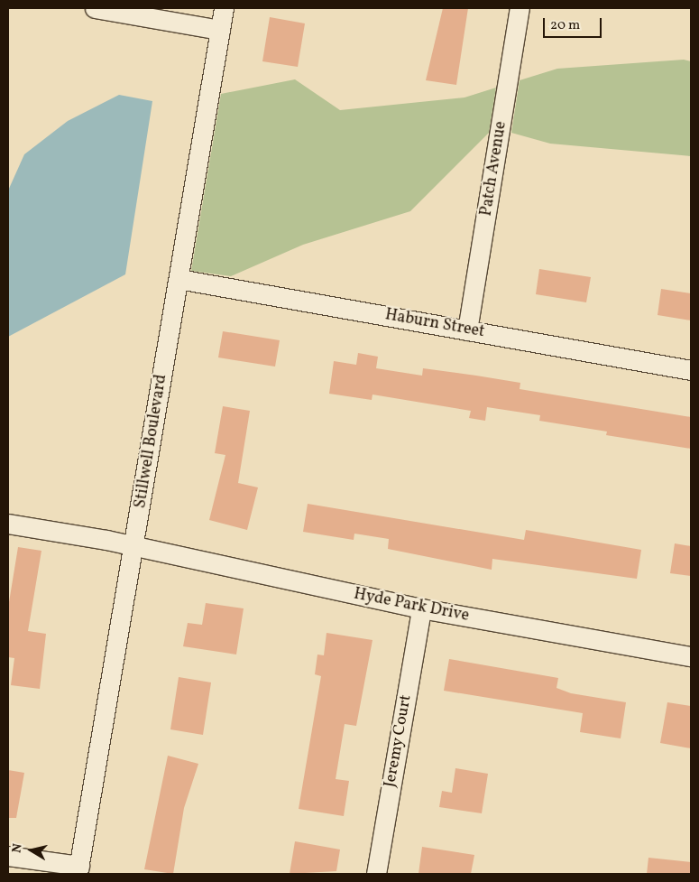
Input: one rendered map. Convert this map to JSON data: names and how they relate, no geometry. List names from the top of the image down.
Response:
{
  "streets": {
    "street": [
      "Patch Avenue",
      "Haburn Street",
      "Stillwell Boulevard",
      "Hyde Park Drive",
      "Jeremy Court"
    ]
  },
  "crossings": [
    ["Patch Avenue", "Haburn Street"],
    ["Haburn Street", "Stillwell Boulevard"],
    ["Stillwell Boulevard", "Hyde Park Drive"],
    ["Hyde Park Drive", "Jeremy Court"]
  ],
  "scale_bar": "20 m",
  "north": "left"
}
